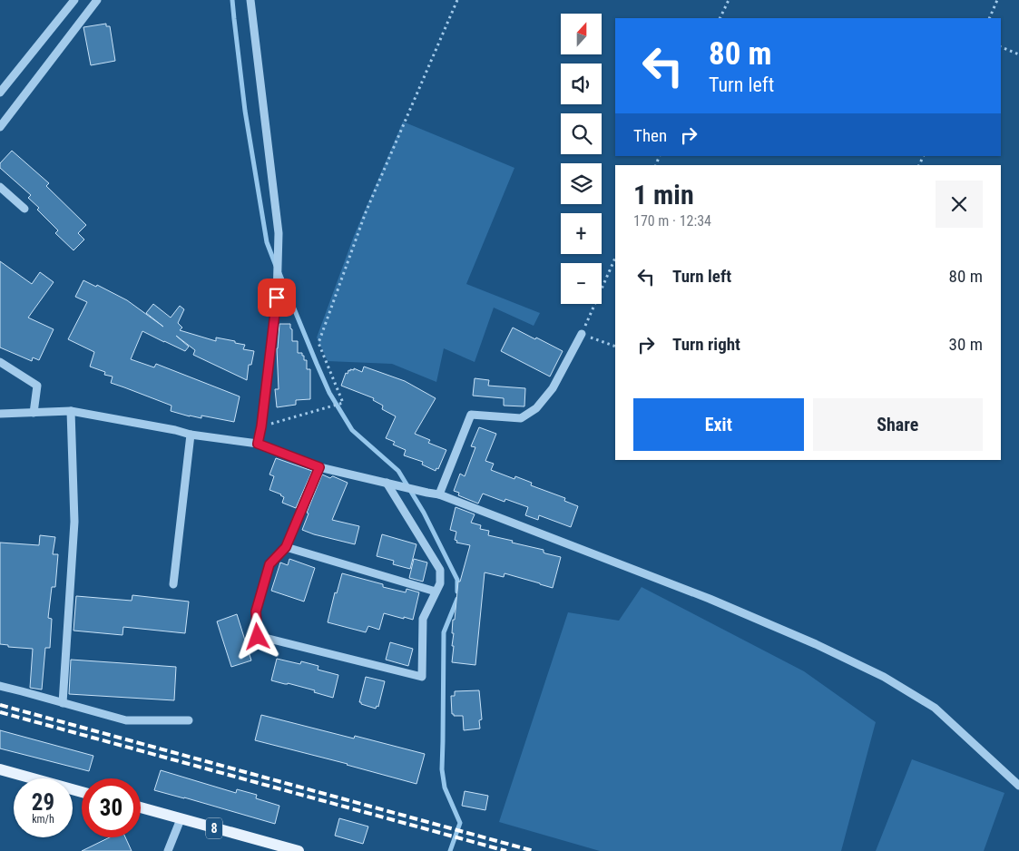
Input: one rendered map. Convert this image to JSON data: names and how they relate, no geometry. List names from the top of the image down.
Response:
{
  "streets": {
    "main road": ["8"]
  },
  "north": "top",
  "page": {
    "map_buttons": ["+", "−"],
    "turn": ["80 m", "Turn left"],
    "then": "Then",
    "heading": ["1 min", "170 m · 12:34"],
    "list": [
      {
        "name": "Turn left",
        "value": "80 m"
      },
      {
        "name": "Turn right",
        "value": "30 m"
      }
    ],
    "buttons": ["Exit", "Share"],
    "speed": "29 km/h",
    "limit": "30"
  }
}
